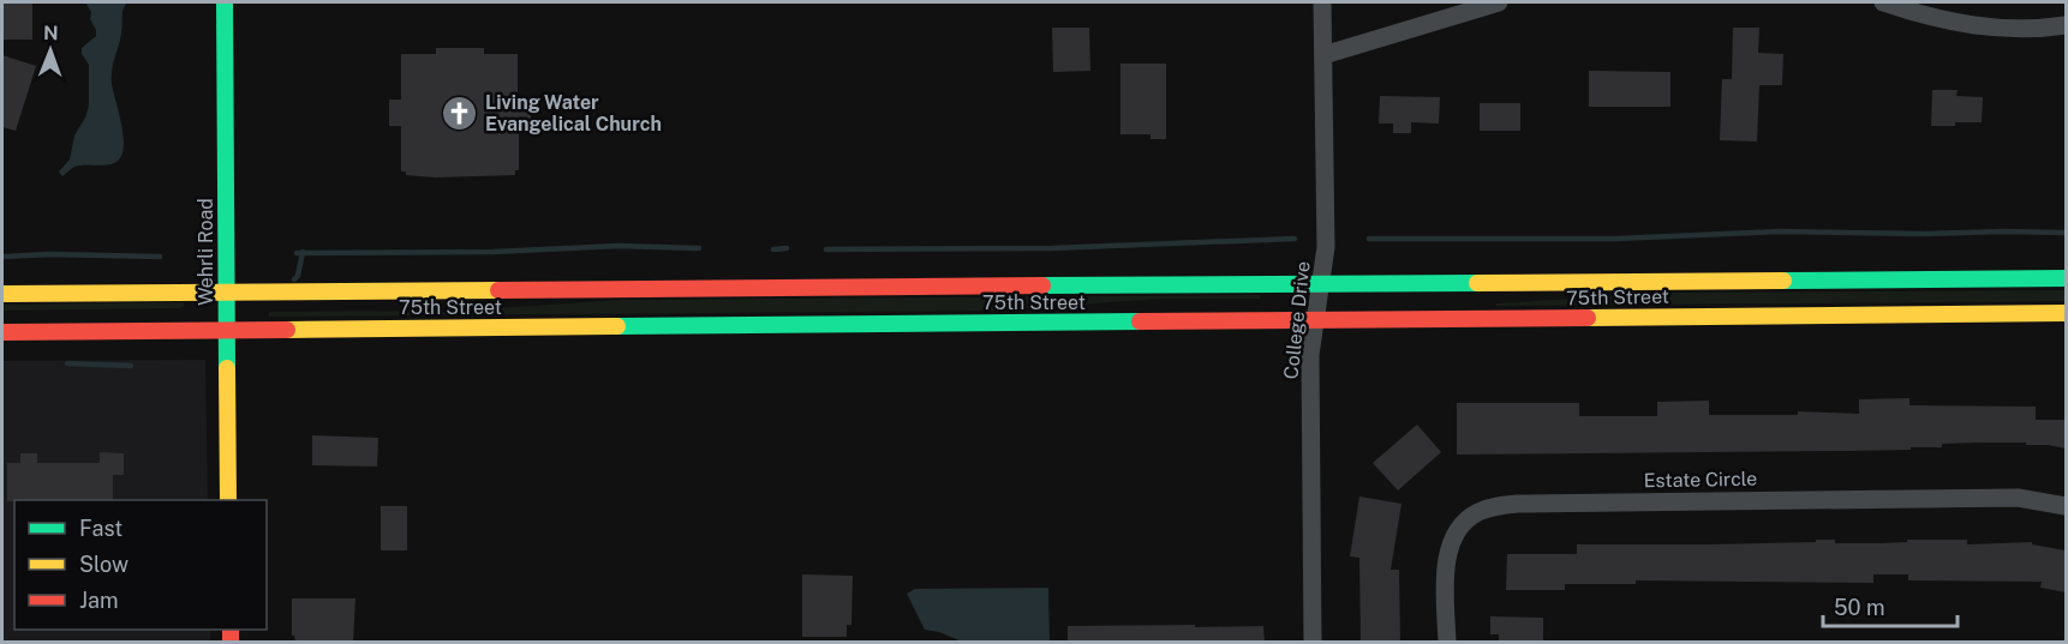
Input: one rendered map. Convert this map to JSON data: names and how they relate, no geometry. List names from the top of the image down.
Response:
{
  "streets": {
    "main road": ["Wehrli Road", "75th Street"],
    "street": ["College Drive", "Estate Circle"]
  },
  "crossings": [
    ["Wehrli Road", "75th Street"],
    ["75th Street", "College Drive"]
  ],
  "places": {
    "church": ["Living Water Evangelical Church"]
  },
  "legend": ["Fast", "Slow", "Jam"],
  "scale_bar": "50 m",
  "north": "top"
}
